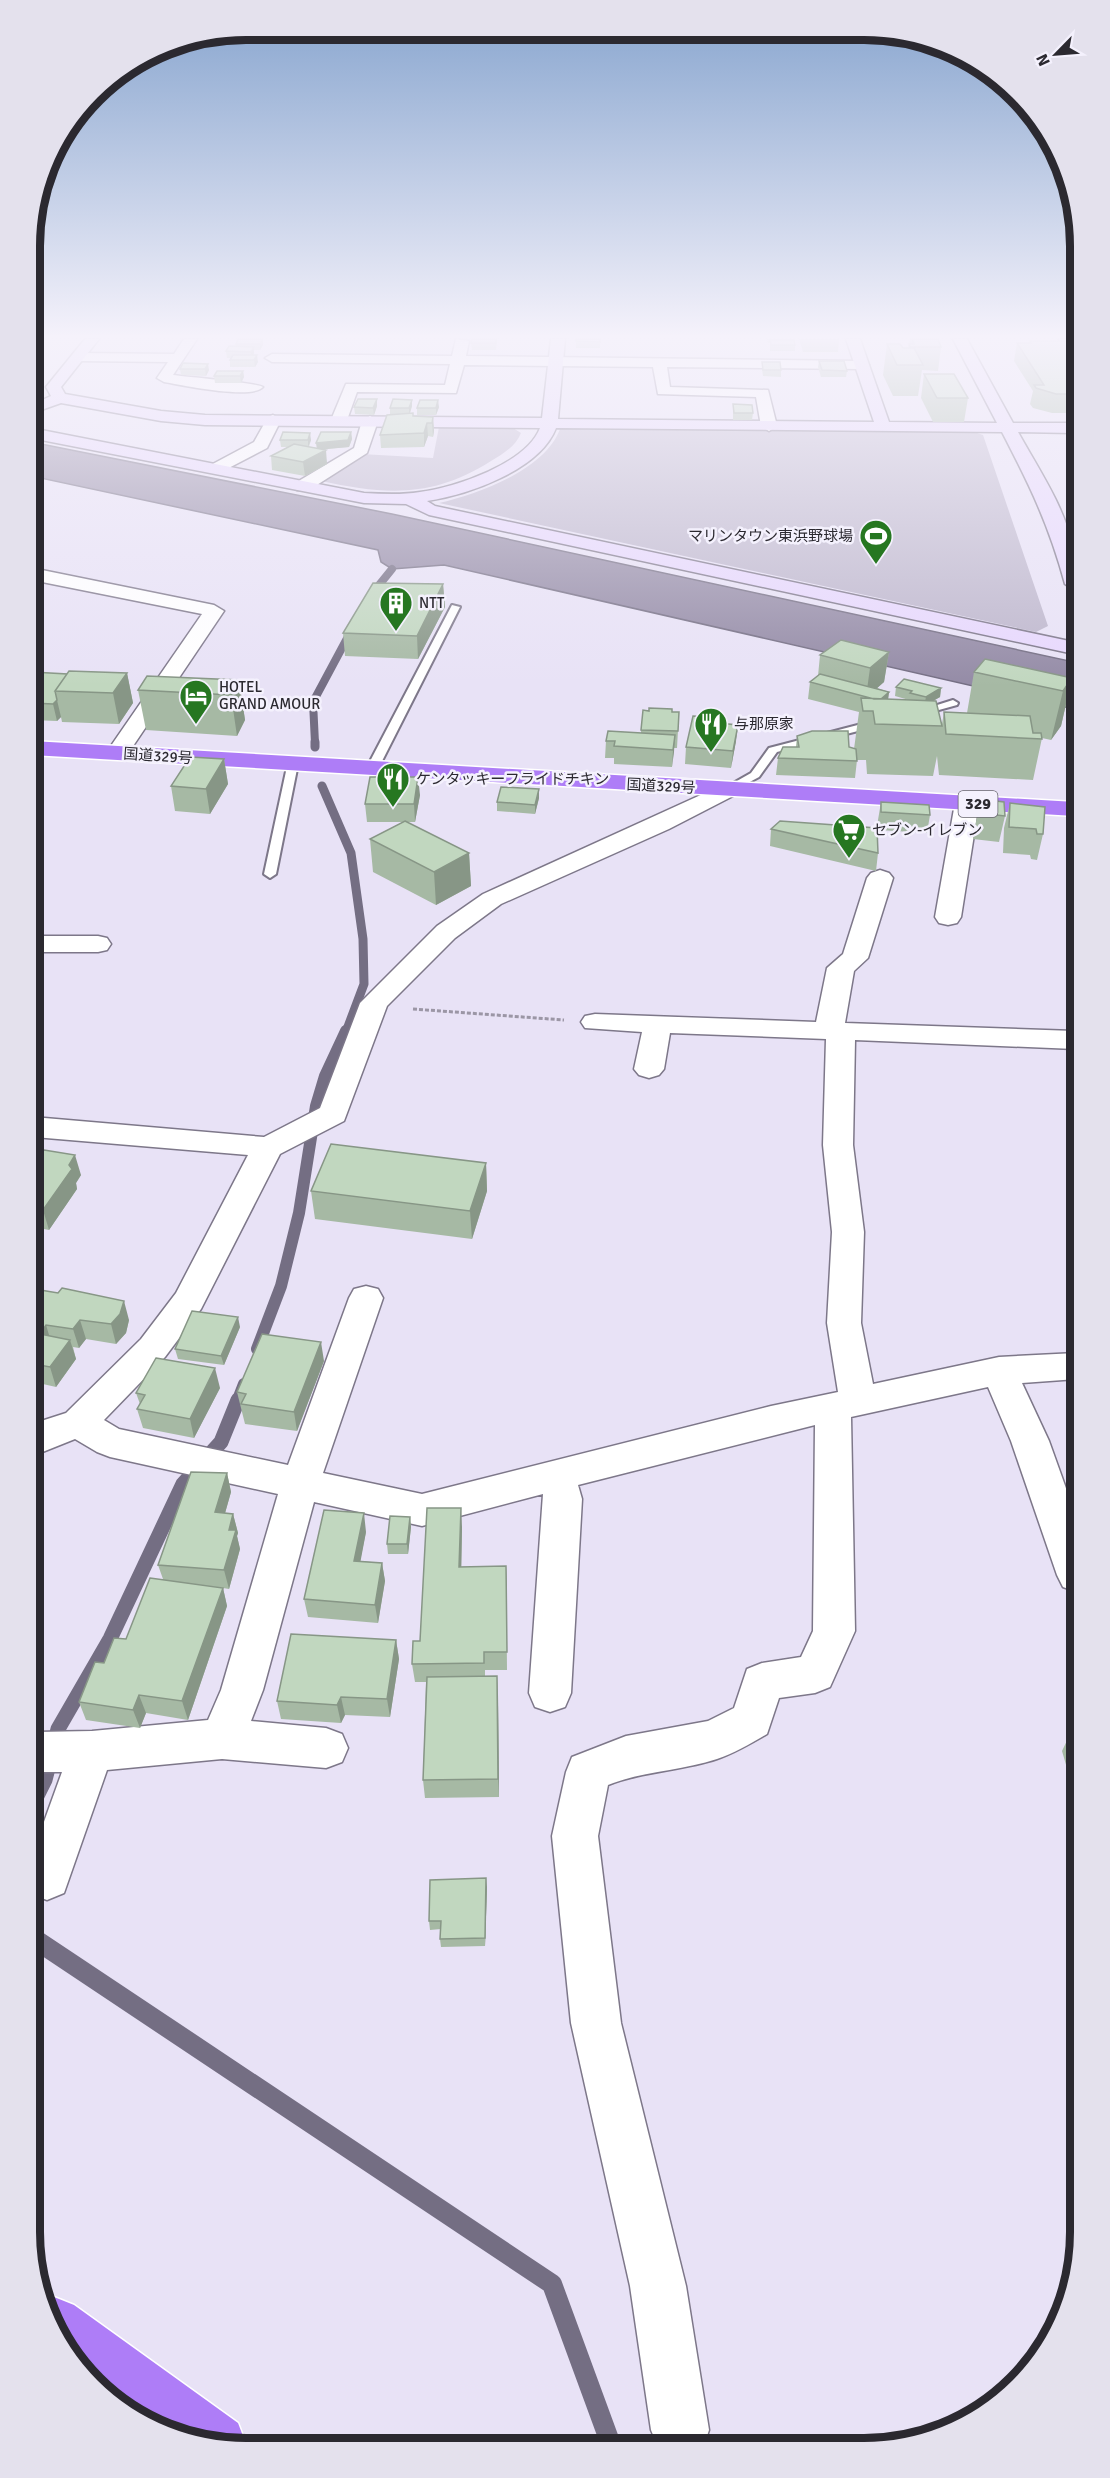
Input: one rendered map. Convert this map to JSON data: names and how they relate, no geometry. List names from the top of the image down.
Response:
{
  "streets": {
    "highway": ["国道329号", "329"]
  },
  "places": {
    "sports": ["マリンタウン東浜野球場"],
    "building": ["NTT"],
    "hotel": ["HOTEL GRAND AMOUR"],
    "restaurant": ["与那原家", "ケンタッキーフライドチキン"],
    "supermarket": ["セブン-イレブン"]
  },
  "north": "bottom left"
}
